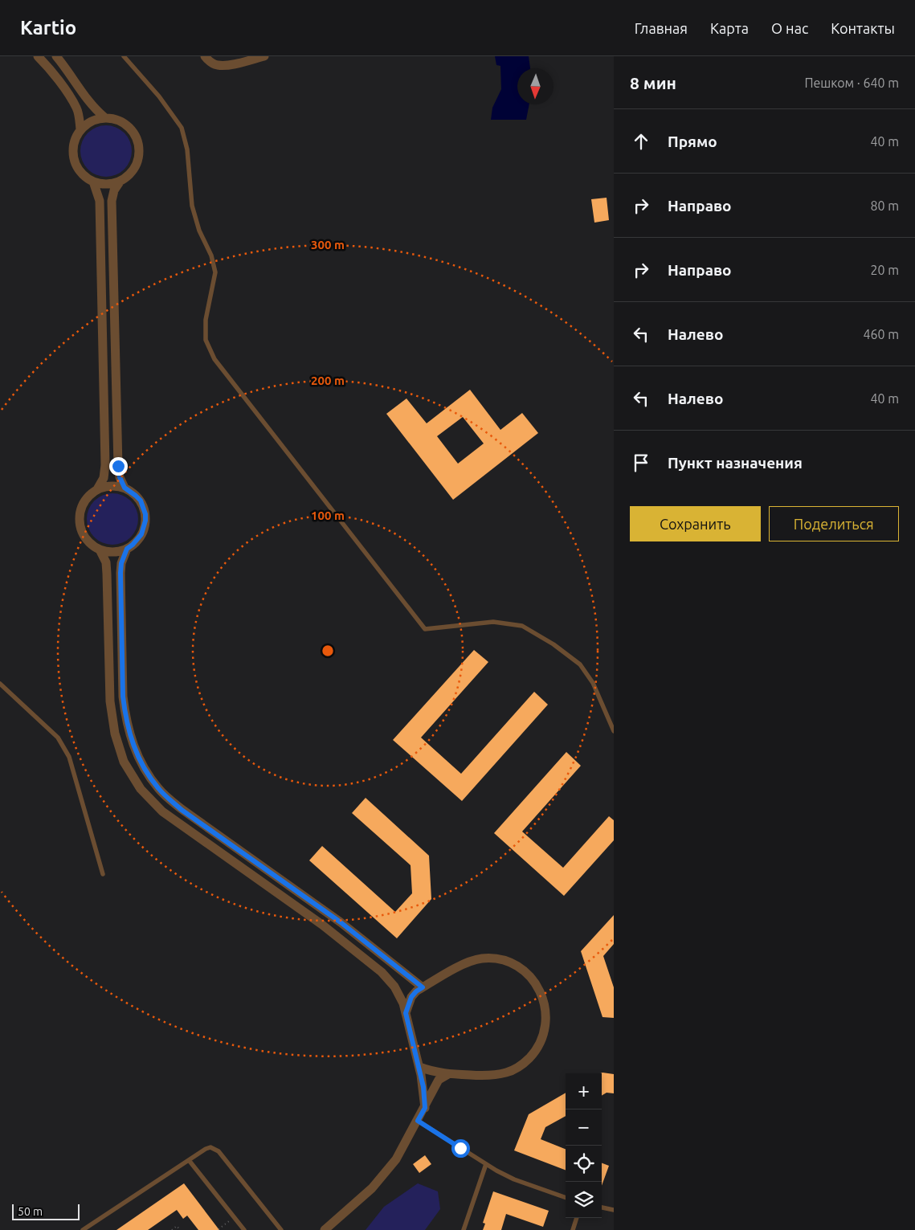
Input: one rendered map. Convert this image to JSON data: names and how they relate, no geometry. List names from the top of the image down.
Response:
{
  "scale_bar": "50 m",
  "north": "bottom",
  "page": {
    "header": "Kartio",
    "nav": [
      "Главная",
      "Карта",
      "О нас",
      "Контакты"
    ],
    "heading": ["8 мин", "Пешком · 640 m"],
    "list": [
      ["Прямо", "40 m"],
      ["Направо", "80 m"],
      ["Направо", "20 m"],
      ["Налево", "460 m"],
      ["Налево", "40 m"],
      "Пункт назначения"
    ],
    "buttons": ["Сохранить", "Поделиться"],
    "map_buttons": ["+", "−"],
    "scale": "50 m"
  },
  "rings": ["300 m", "200 m", "100 m"]
}
